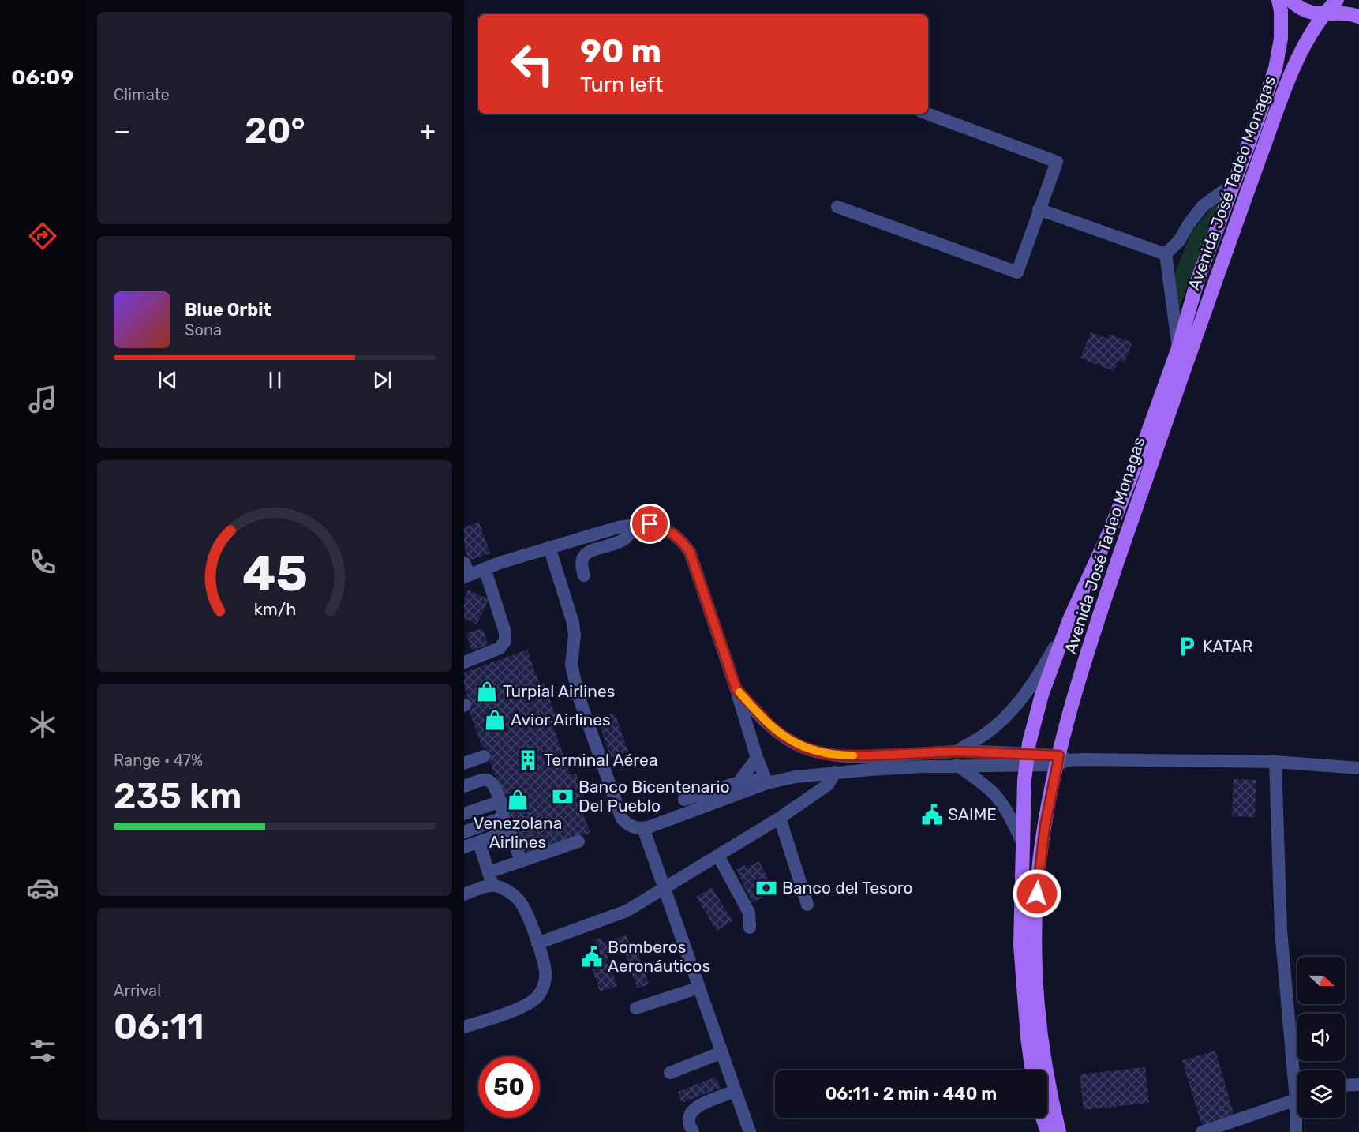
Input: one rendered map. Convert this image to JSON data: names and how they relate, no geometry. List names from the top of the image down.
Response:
{
  "streets": {
    "main road": ["Avenida José Tadeo Monagas"]
  },
  "places": {
    "parking": ["KATAR"],
    "shop": ["Turpial Airlines", "Avior Airlines", "Venezolana Airlines"],
    "building": ["Terminal Aérea"],
    "bank": ["Banco Bicentenario Del Pueblo", "Banco del Tesoro"],
    "public building": ["SAIME", "Bomberos Aeronáuticos"]
  },
  "north": "right",
  "page": {
    "tabs": "06:09",
    "tile": [
      "Climate",
      ["Range · 47%", "235 km"],
      ["Arrival", "06:11"]
    ],
    "turn": ["90 m", "Turn left"],
    "heat": ["−", "20°", "+"],
    "song": ["Blue Orbit", "Sona"],
    "limit": "50",
    "trip": "06:11 · 2 min · 440 m",
    "gauge": ["45", "km/h"]
  }
}
